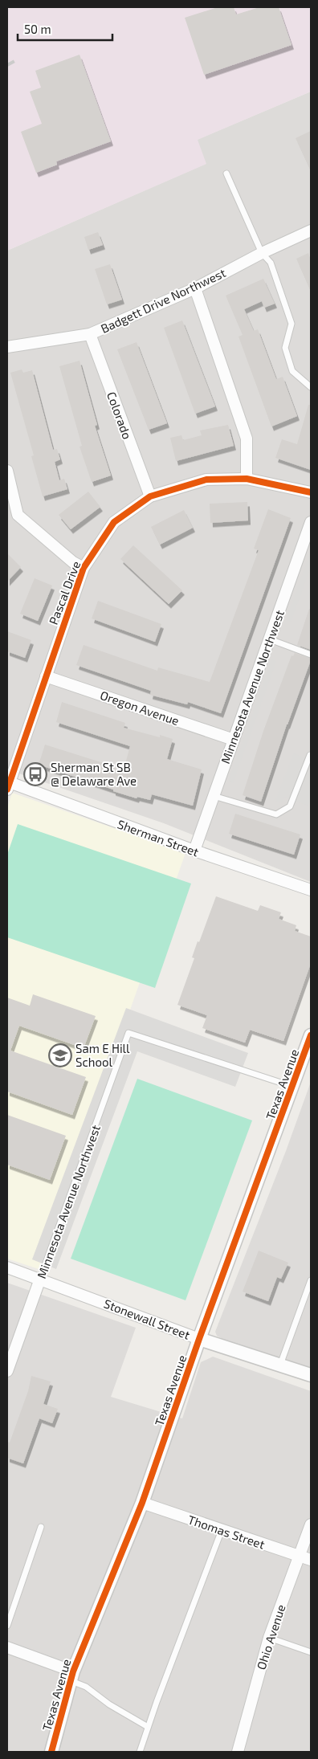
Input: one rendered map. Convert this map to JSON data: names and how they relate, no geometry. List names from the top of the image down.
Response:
{
  "streets": {
    "street": [
      "Badgett Drive Northwest",
      "Colorado",
      "Pascal Drive",
      "Minnesota Avenue Northwest",
      "Oregon Avenue",
      "Sherman Street",
      "Texas Avenue",
      "Stonewall Street",
      "Thomas Street",
      "Ohio Avenue"
    ]
  },
  "crossings": [
    ["Badgett Drive Northwest", "Colorado"],
    ["Colorado", "Pascal Drive"],
    ["Pascal Drive", "Oregon Avenue"],
    ["Pascal Drive", "Sherman Street"],
    ["Minnesota Avenue Northwest", "Oregon Avenue"],
    ["Minnesota Avenue Northwest", "Sherman Street"],
    ["Minnesota Avenue Northwest", "Texas Avenue"],
    ["Minnesota Avenue Northwest", "Stonewall Street"],
    ["Texas Avenue", "Stonewall Street"],
    ["Texas Avenue", "Thomas Street"],
    ["Thomas Street", "Ohio Avenue"]
  ],
  "places": {
    "bus stop": ["Sherman St SB @ Delaware Ave"],
    "school or university": ["Sam E Hill School"]
  },
  "scale_bar": "50 m"
}
